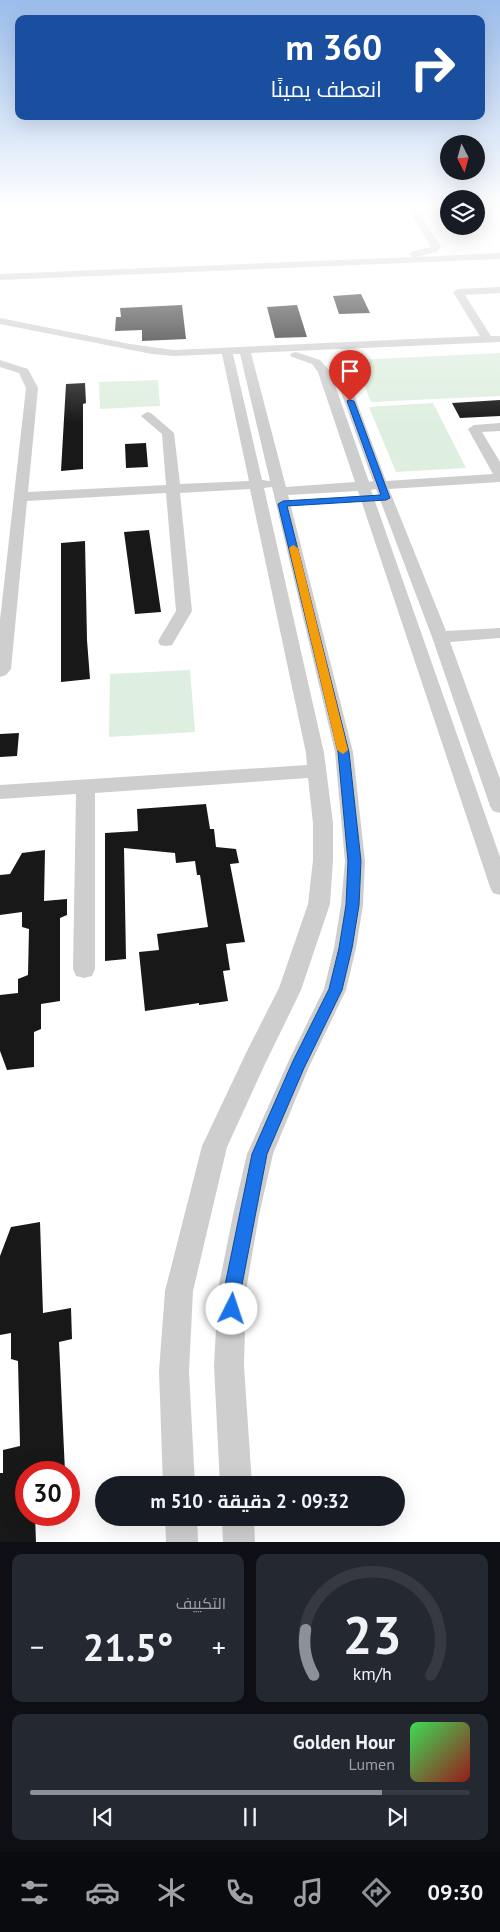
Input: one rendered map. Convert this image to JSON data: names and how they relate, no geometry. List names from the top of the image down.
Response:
{
  "north": "bottom",
  "page": {
    "turn": ["360 m", "انعطف يمينًا"],
    "limit": "30",
    "trip": "09:32 · 2 دقيقة · 510 m",
    "tile": "التكييف",
    "heat": ["−", "21.5°", "+"],
    "song": ["Golden Hour", "Lumen"],
    "tabs": "09:30",
    "gauge": ["23", "km/h"]
  }
}
